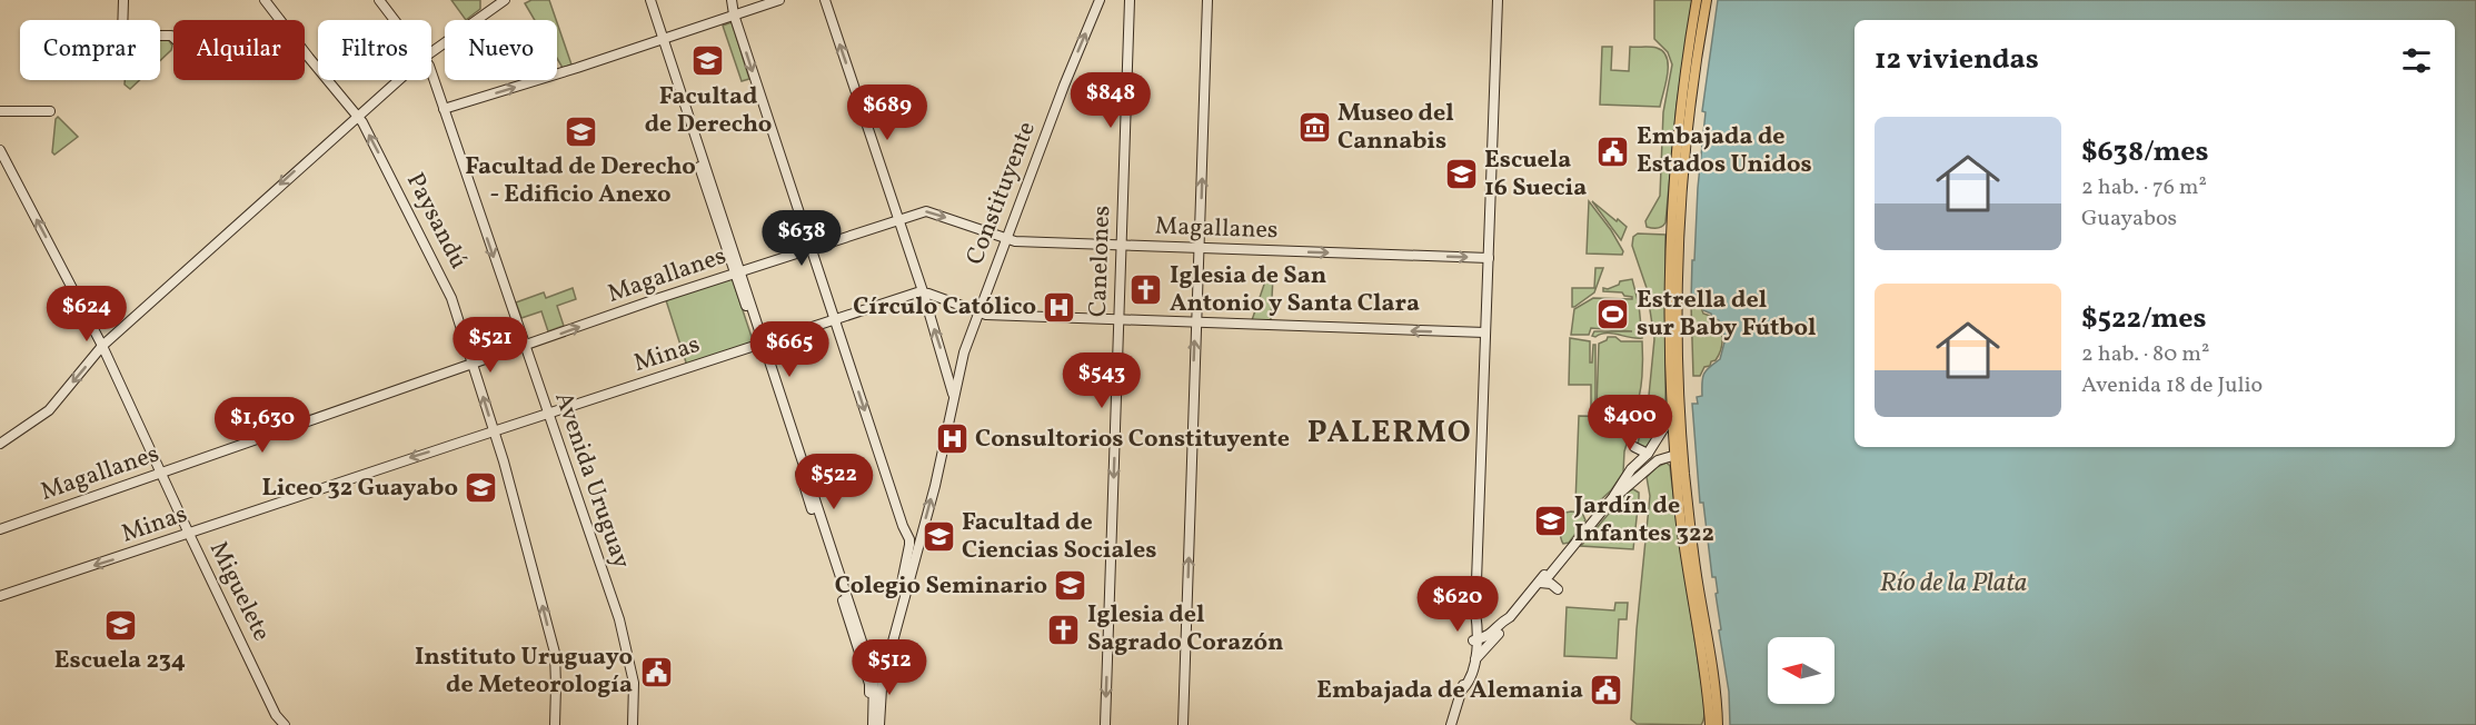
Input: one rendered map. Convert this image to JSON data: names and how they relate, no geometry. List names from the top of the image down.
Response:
{
  "streets": {
    "street": [
      "Constituyente",
      "Paysandú",
      "Magallanes",
      "Canelones",
      "Minas",
      "Avenida Uruguay",
      "Miguelete"
    ]
  },
  "crossings": [
    ["Constituyente", "Magallanes"],
    ["Constituyente", "Minas"],
    ["Paysandú", "Magallanes"],
    ["Paysandú", "Minas"],
    ["Magallanes", "Canelones"],
    ["Magallanes", "Avenida Uruguay"],
    ["Magallanes", "Miguelete"],
    ["Minas", "Avenida Uruguay"],
    ["Minas", "Miguelete"]
  ],
  "one_way": [
    "Paysandú",
    "Canelones",
    "Minas",
    "Avenida Uruguay"
  ],
  "districts": ["PALERMO"],
  "water": ["Río de la Plata"],
  "places": {
    "school or university": [
      "Facultad de Derecho",
      "Facultad de Derecho - Edificio Anexo",
      "Escuela 16 Suecia",
      "Liceo 32 Guayabo",
      "Jardín de Infantes 322",
      "Facultad de Ciencias Sociales",
      "Colegio Seminario",
      "Escuela 234"
    ],
    "museum": ["Museo del Cannabis"],
    "public building": ["Embajada de Estados Unidos", "Instituto Uruguayo de Meteorología", "Embajada de Alemania"],
    "church": ["Iglesia de San Antonio y Santa Clara", "Iglesia del Sagrado Corazón"],
    "hospital": ["Círculo Católico", "Consultorios Constituyente"],
    "sports": ["Estrella del sur Baby Fútbol"]
  },
  "north": "left",
  "page": {
    "chip": [
      "Comprar",
      "Alquilar",
      "Filtros",
      "Nuevo"
    ],
    "heading": "12 viviendas",
    "price": [
      "$848",
      "$689",
      "$638",
      "$624",
      "$521",
      "$665",
      "$543",
      "$400",
      "$1,630",
      "$522",
      "$620",
      "$512"
    ],
    "list": [
      {
        "name": "$638/mes",
        "note": "2 hab. · 76 m² · Guayabos"
      },
      {
        "name": "$522/mes",
        "note": "2 hab. · 80 m² · Avenida 18 de Julio"
      }
    ]
  }
}
